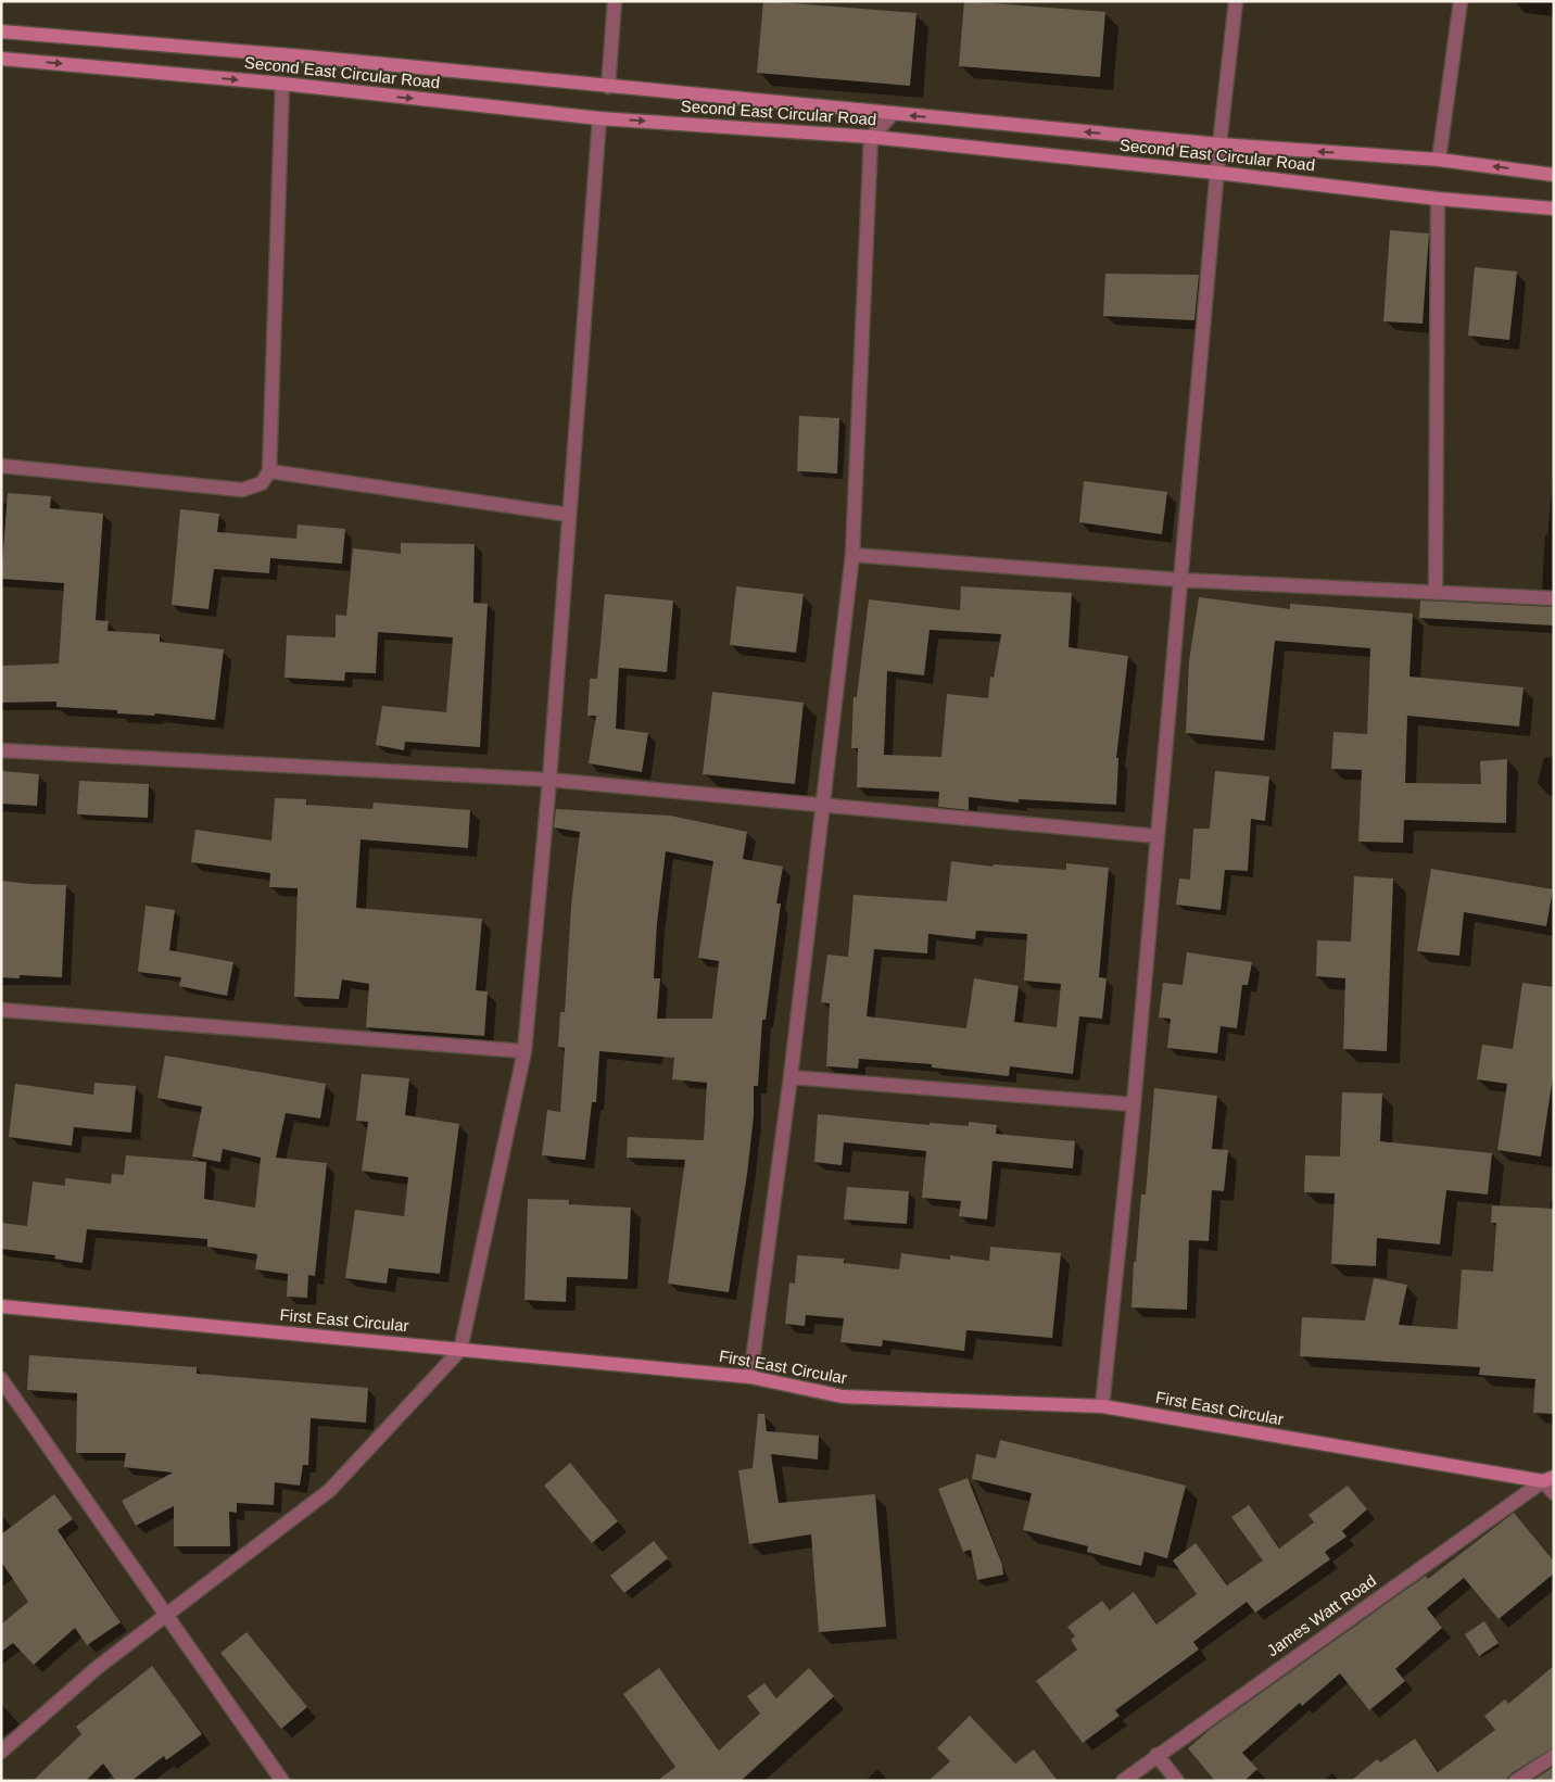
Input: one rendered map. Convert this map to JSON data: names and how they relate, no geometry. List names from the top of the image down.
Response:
{
  "streets": {
    "main road": ["Second East Circular Road", "First East Circular"],
    "street": ["James Watt Road"]
  },
  "crossings": [
    ["First East Circular", "James Watt Road"]
  ]
}
